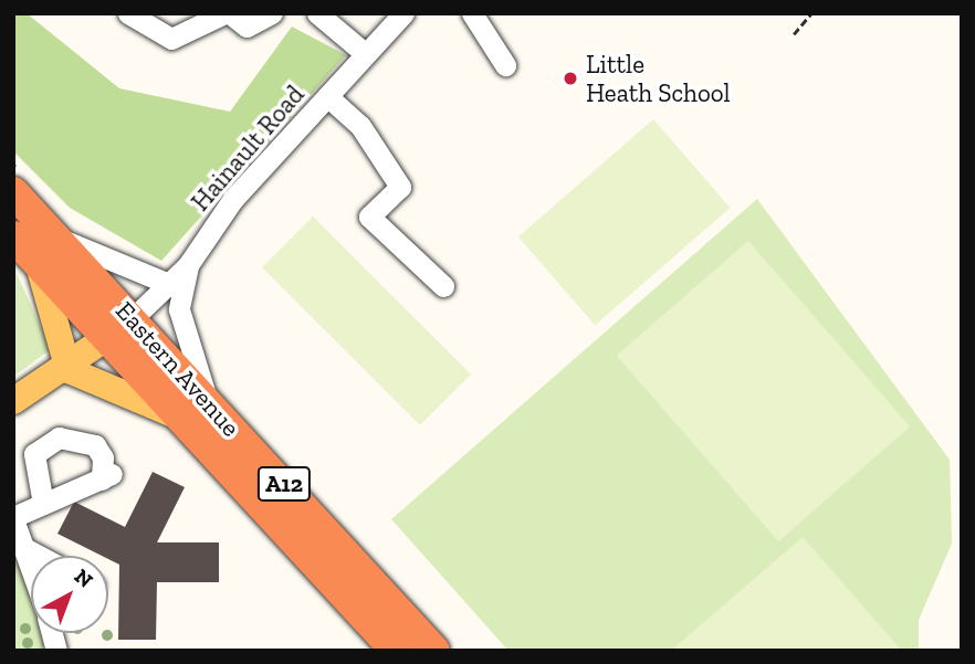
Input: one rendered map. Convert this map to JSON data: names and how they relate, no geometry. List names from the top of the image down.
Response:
{
  "streets": {
    "highway": ["Eastern Avenue", "A12"],
    "street": ["Hainault Road"]
  },
  "crossings": [
    ["Hainault Road", "Eastern Avenue"]
  ],
  "places": ["Little Heath School"],
  "north": "top right"
}
